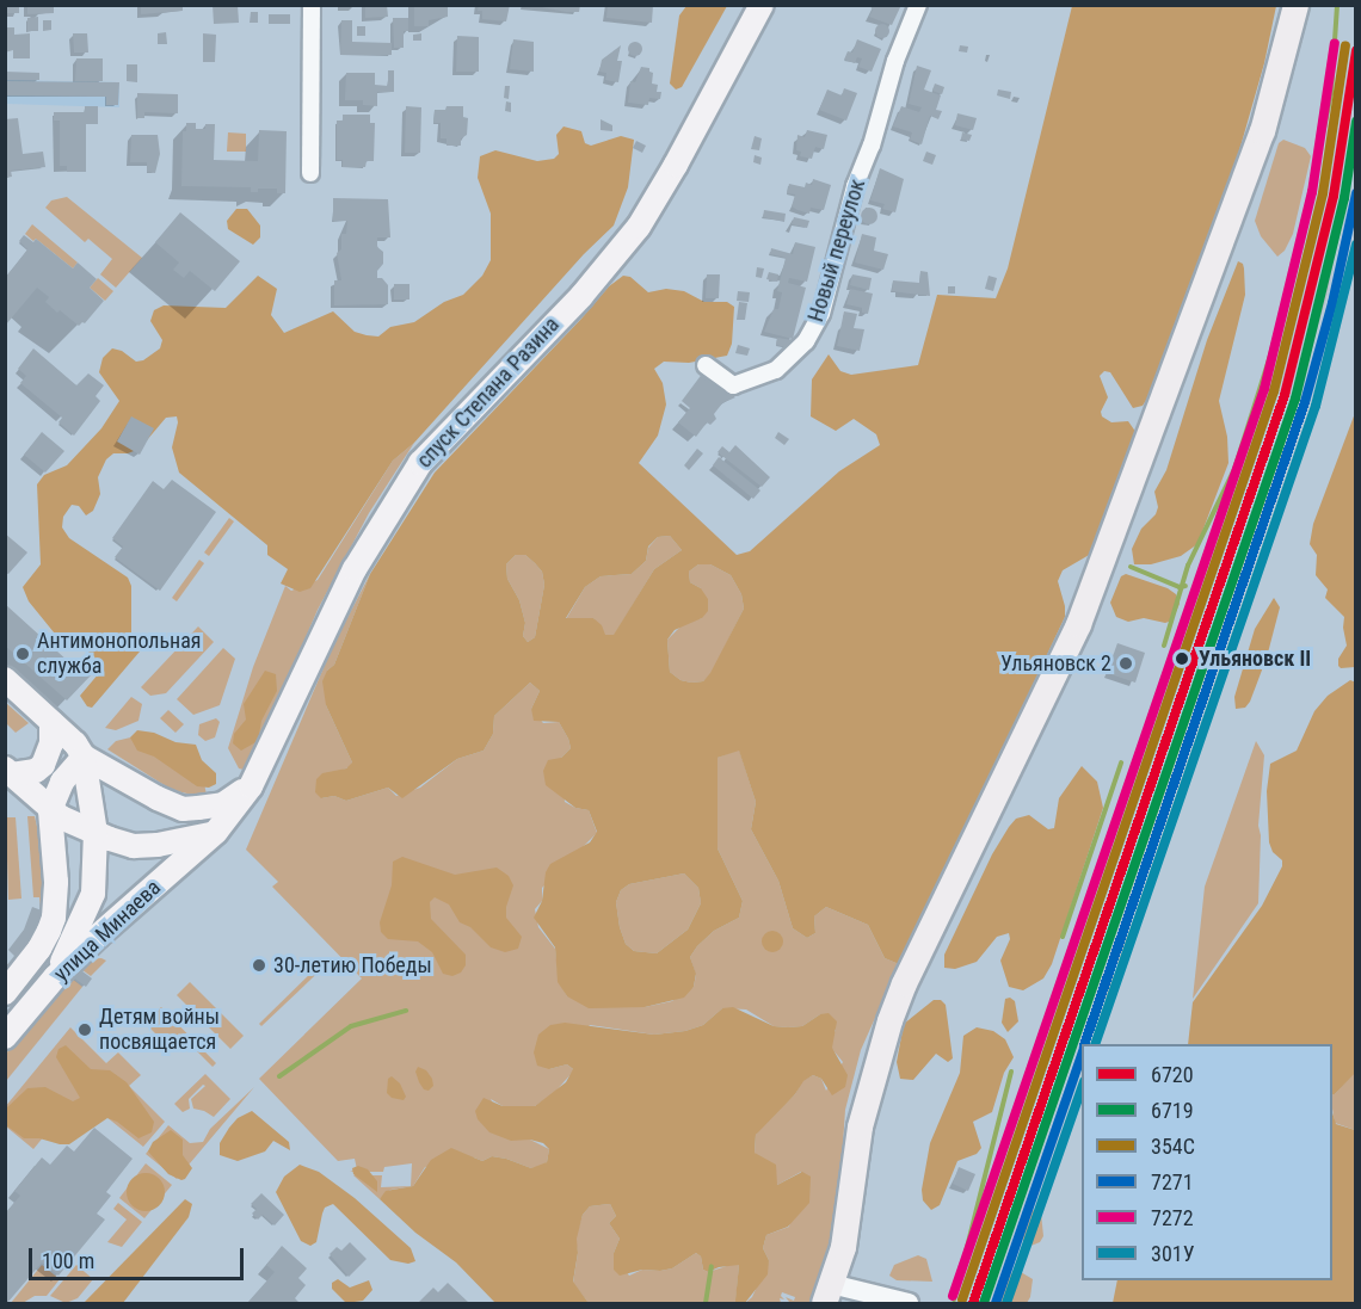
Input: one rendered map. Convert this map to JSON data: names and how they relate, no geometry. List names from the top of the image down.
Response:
{
  "streets": {
    "main road": ["спуск Степана Разина", "улица Минаева"],
    "street": ["Новый переулок"]
  },
  "crossings": [
    ["спуск Степана Разина", "улица Минаева"]
  ],
  "places": [
    "Антимонопольная служба",
    "Ульяновск II",
    "Ульяновск 2",
    "30-летию Победы",
    "Детям войны посвящается"
  ],
  "lines": [
    "transit line 7272",
    "transit line 354С",
    "transit line 6720",
    "transit line 6719",
    "transit line 7271",
    "transit line 301У"
  ],
  "legend": [
    "6720",
    "6719",
    "354С",
    "7271",
    "7272",
    "301У"
  ],
  "scale_bar": "100 m"
}
